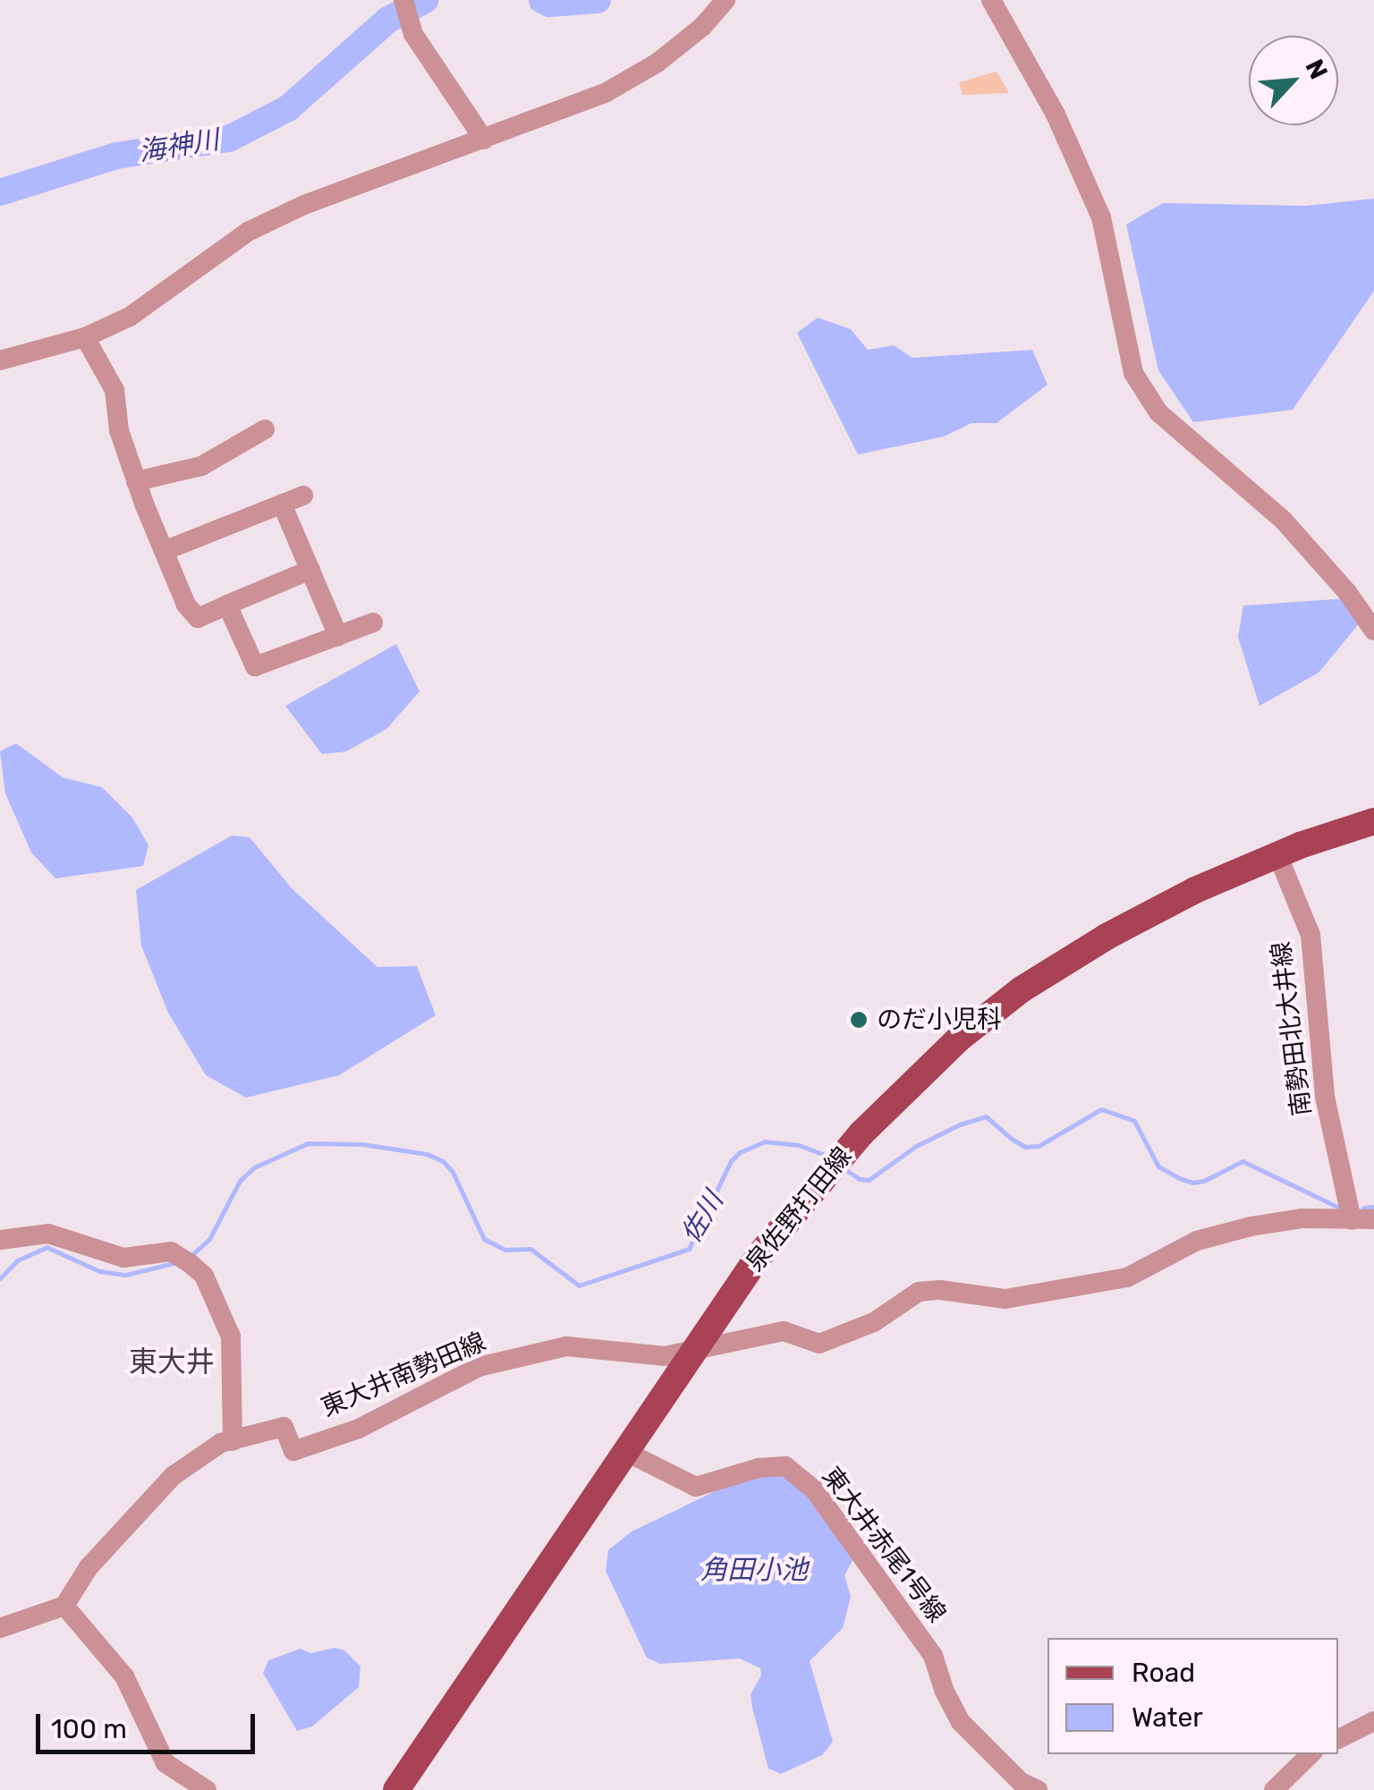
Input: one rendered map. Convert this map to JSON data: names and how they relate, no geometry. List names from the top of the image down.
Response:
{
  "streets": {
    "main road": ["泉佐野打田線"],
    "street": ["南勢田北大井線", "東大井南勢田線", "東大井赤尾1号線"]
  },
  "crossings": [
    ["南勢田北大井線", "泉佐野打田線"],
    ["南勢田北大井線", "東大井南勢田線"],
    ["泉佐野打田線", "東大井南勢田線"],
    ["泉佐野打田線", "東大井赤尾1号線"]
  ],
  "districts": ["東大井"],
  "water": ["海神川", "佐川", "角田小池"],
  "places": ["のだ小児科"],
  "legend": ["Road", "Water"],
  "scale_bar": "100 m",
  "north": "top right"
}
